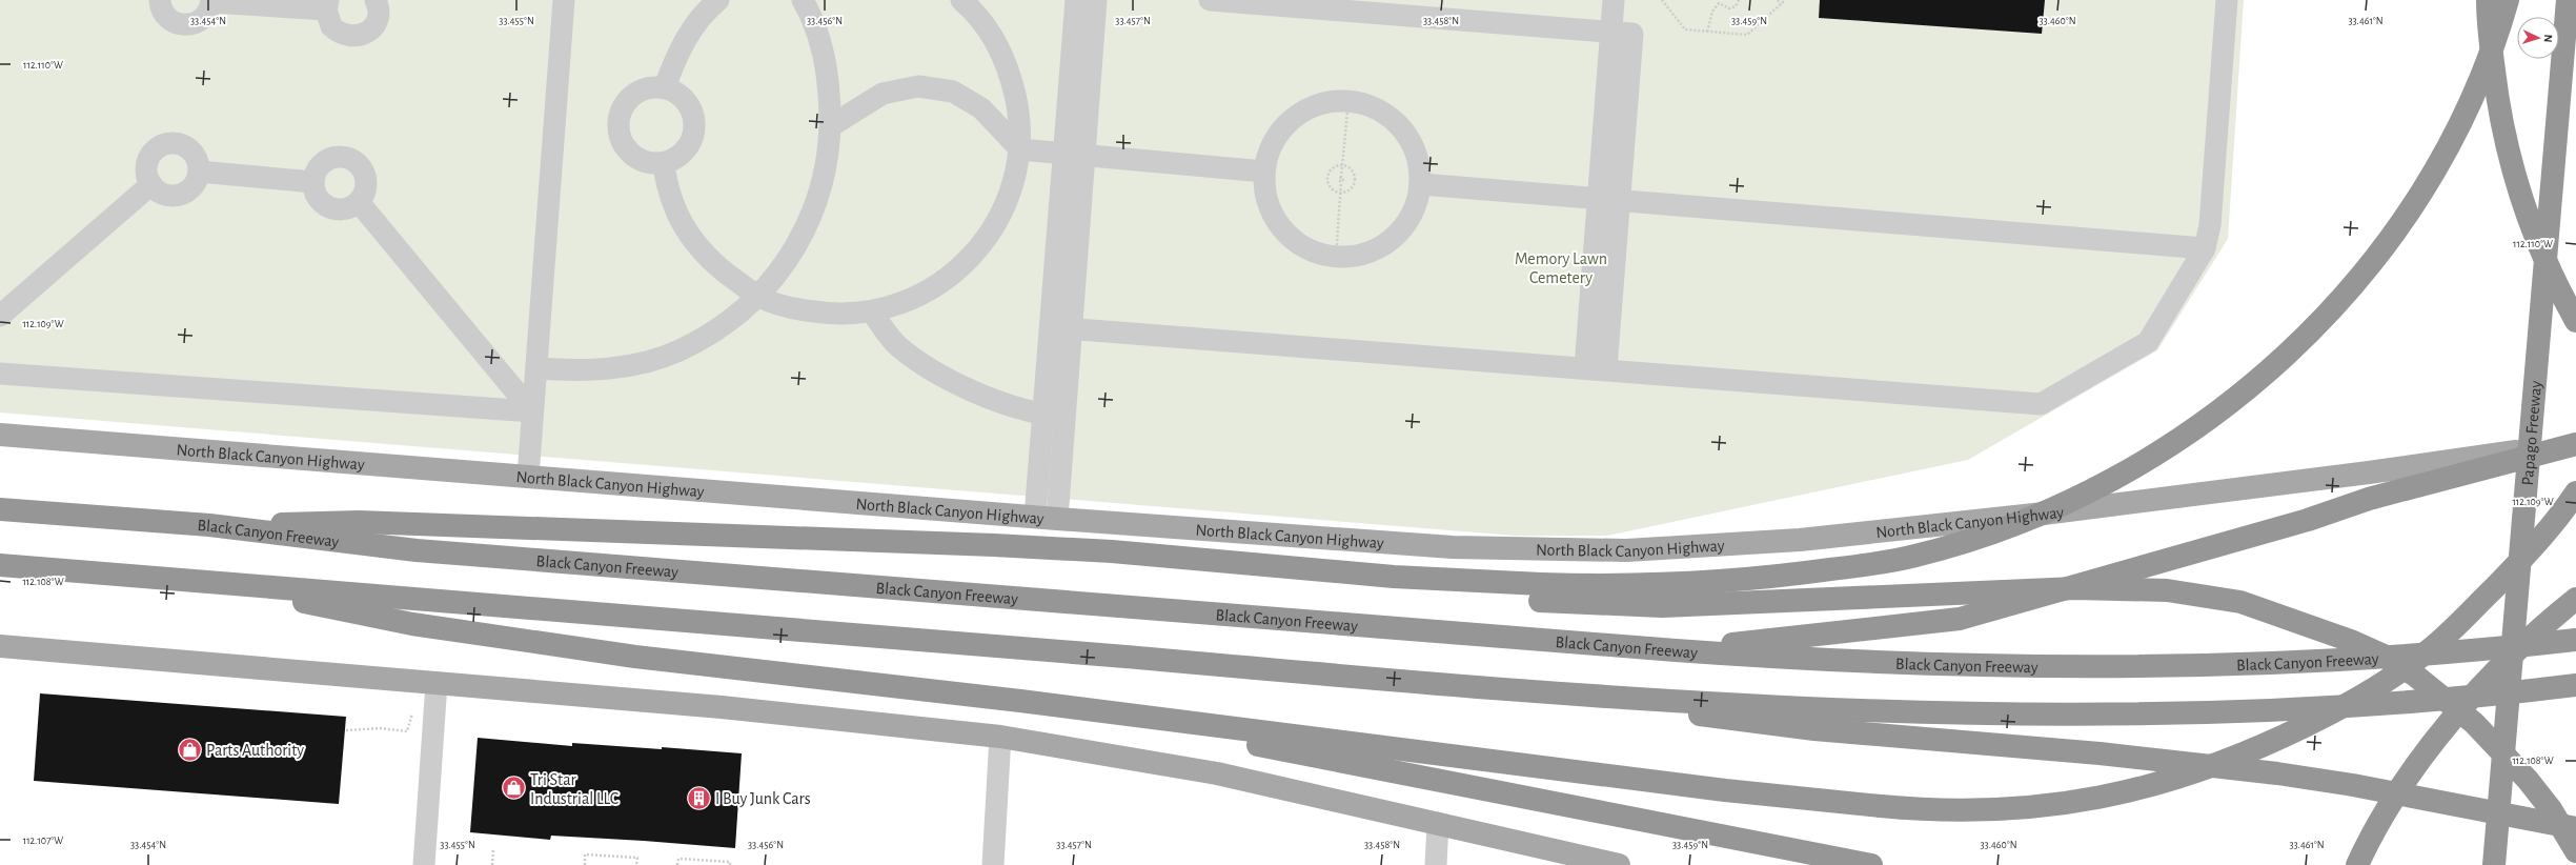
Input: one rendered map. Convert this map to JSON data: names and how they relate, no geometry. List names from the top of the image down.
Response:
{
  "streets": {
    "highway": ["Papago Freeway", "Black Canyon Freeway"],
    "main road": ["North Black Canyon Highway"]
  },
  "parks": ["Memory Lawn Cemetery"],
  "places": {
    "shop": ["Parts Authority", "Tri Star Industrial LLC"],
    "building": ["I Buy Junk Cars"]
  },
  "north": "right",
  "coordinates": [
    "33.454°N",
    "33.455°N",
    "33.456°N",
    "33.457°N",
    "33.458°N",
    "33.459°N",
    "33.460°N",
    "33.461°N",
    "112.110°W",
    "112.109°W",
    "112.108°W",
    "112.107°W"
  ]
}
